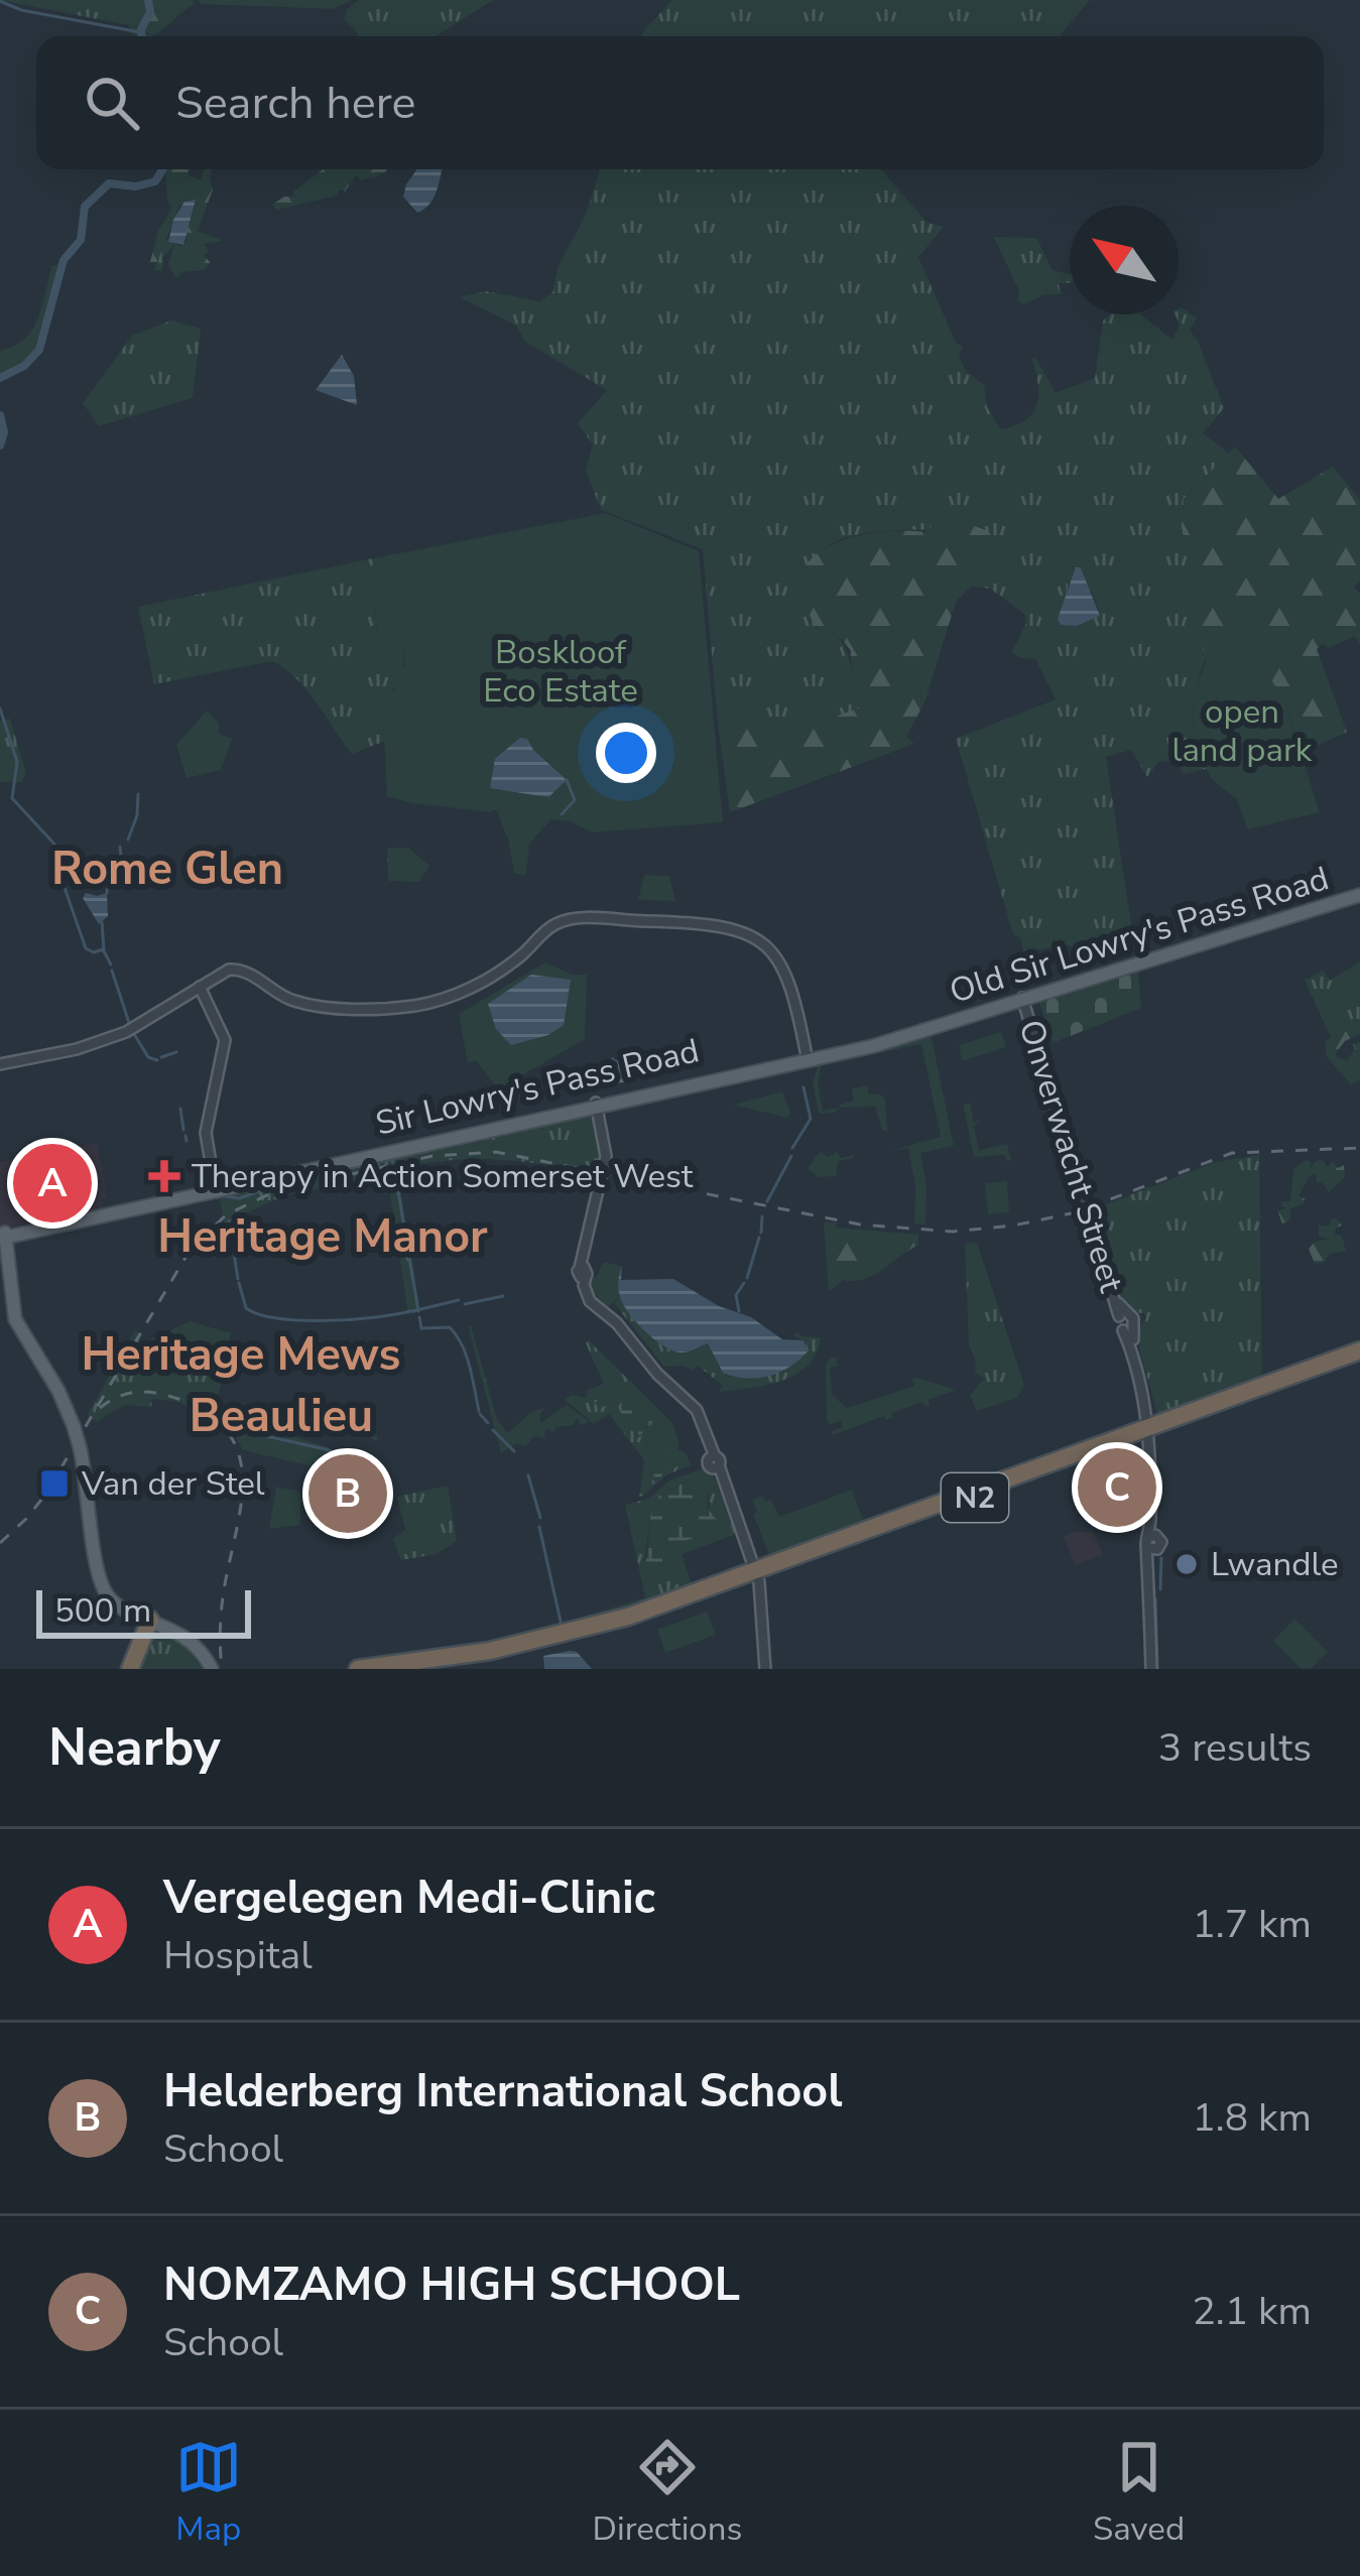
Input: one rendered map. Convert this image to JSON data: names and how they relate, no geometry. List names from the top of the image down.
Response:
{
  "streets": {
    "highway": ["N2"],
    "main road": ["Old Sir Lowry's Pass Road", "Sir Lowry's Pass Road"],
    "street": ["Onverwacht Street"]
  },
  "crossings": [
    ["Old Sir Lowry's Pass Road", "Sir Lowry's Pass Road"],
    ["Old Sir Lowry's Pass Road", "Onverwacht Street"],
    ["Sir Lowry's Pass Road", "Onverwacht Street"],
    ["Onverwacht Street", "N2"]
  ],
  "districts": [
    "Rome Glen",
    "Heritage Manor",
    "Heritage Mews",
    "Beaulieu"
  ],
  "parks": ["Boskloof Eco Estate", "open land park"],
  "places": {
    "health": ["Therapy in Action Somerset West"],
    "transit": ["Van der Stel"],
    "other": ["Lwandle"]
  },
  "scale_bar": "500 m",
  "north": "top left",
  "page": {
    "search": "Search here",
    "pins": ["A", "C", "B"],
    "scale": "500 m",
    "heading": ["Nearby", "3 results"],
    "list": [
      {
        "mark": "A",
        "name": "Vergelegen Medi-Clinic",
        "note": "Hospital",
        "value": "1.7 km"
      },
      {
        "mark": "B",
        "name": "Helderberg International School",
        "note": "School",
        "value": "1.8 km"
      },
      {
        "mark": "C",
        "name": "NOMZAMO HIGH SCHOOL",
        "note": "School",
        "value": "2.1 km"
      }
    ],
    "nav": ["Map", "Directions", "Saved"]
  }
}
